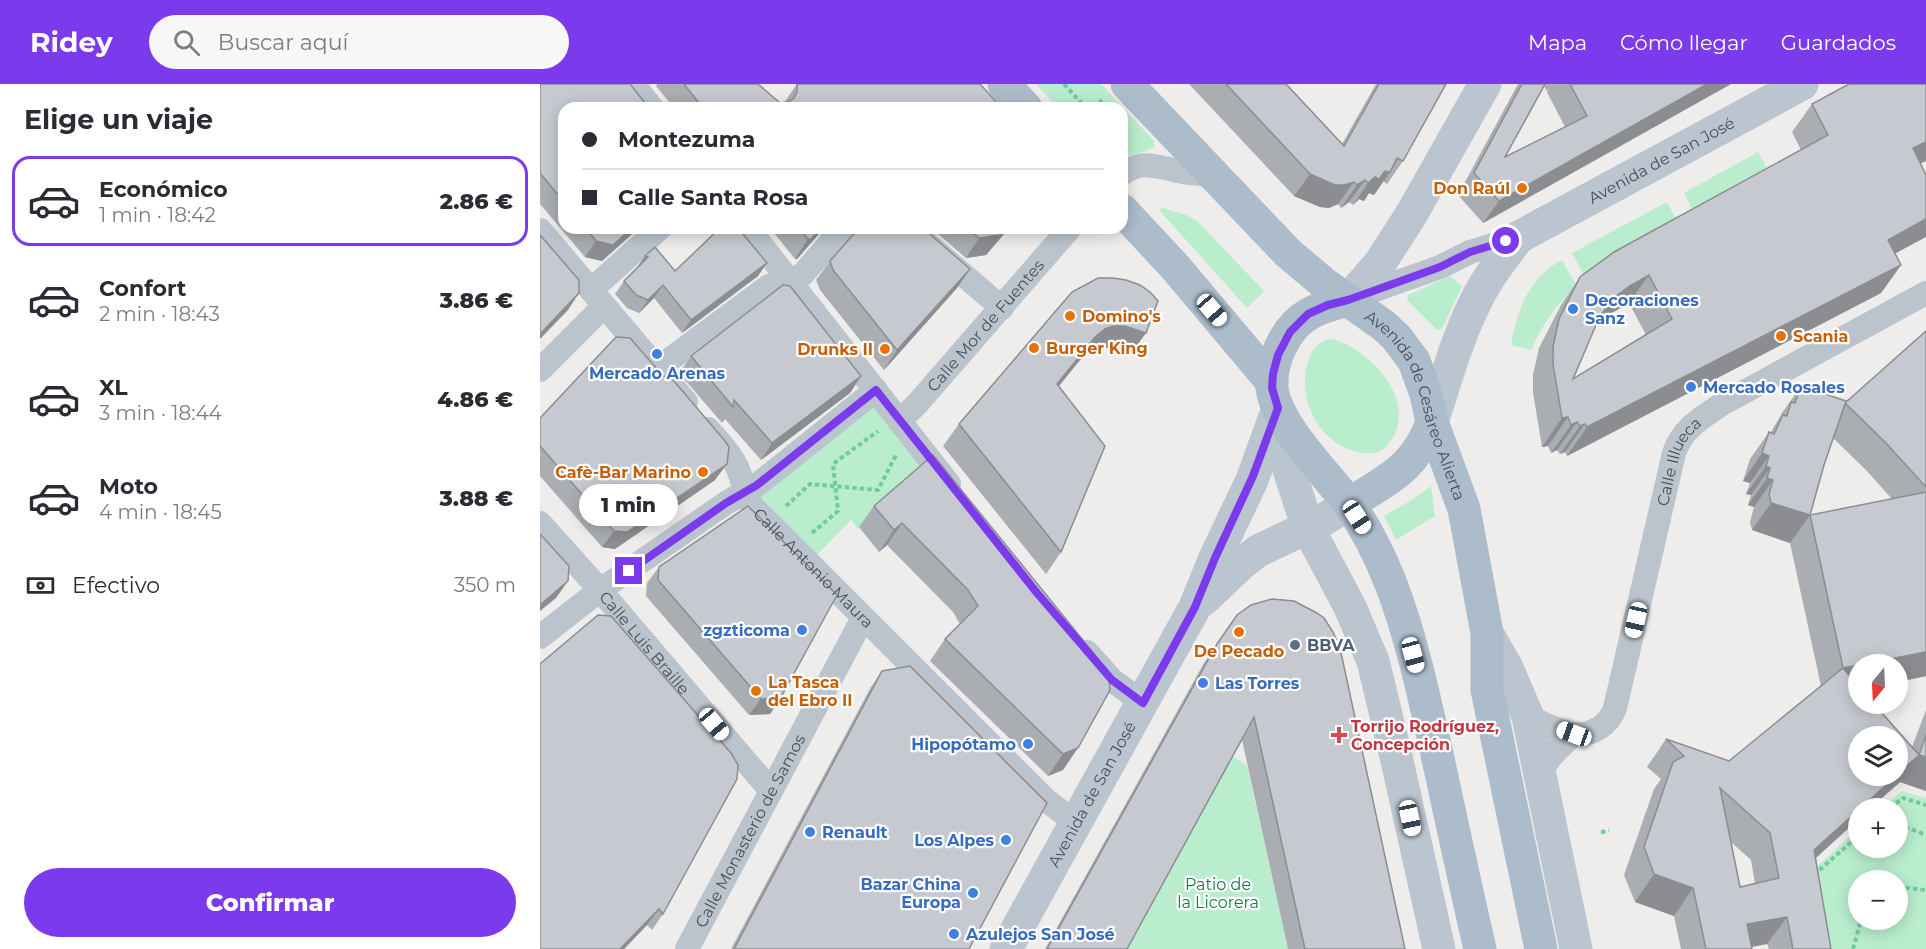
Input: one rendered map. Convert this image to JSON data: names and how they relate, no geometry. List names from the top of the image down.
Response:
{
  "streets": {
    "main road": ["Avenida de San José", "Avenida de Cesáreo Alierta"],
    "street": [
      "Calle Mor de Fuentes",
      "Calle Illueca",
      "Calle Antonio Maura",
      "Calle Luis Braille",
      "Calle Monasterio de Samos"
    ]
  },
  "crossings": [
    ["Avenida de San José", "Avenida de Cesáreo Alierta"],
    ["Avenida de San José", "Calle Antonio Maura"],
    ["Avenida de Cesáreo Alierta", "Calle Illueca"],
    ["Calle Antonio Maura", "Calle Monasterio de Samos"],
    ["Calle Luis Braille", "Calle Monasterio de Samos"]
  ],
  "parks": ["Patio de la Licorera"],
  "places": {
    "other": [
      "Don Raúl",
      "Decoraciones Sanz",
      "Domino's",
      "Scania",
      "Burger King",
      "Drunks II",
      "Mercado Arenas",
      "Mercado Rosales",
      "Cafè-Bar Marino",
      "zgzticoma",
      "De Pecado",
      "BBVA",
      "Las Torres",
      "La Tasca del Ebro II",
      "Hipopótamo",
      "Renault",
      "Los Alpes",
      "Bazar China Europa",
      "Azulejos San José"
    ],
    "health": ["Torrijo Rodríguez, Concepción"]
  },
  "north": "bottom",
  "page": {
    "header": "Ridey",
    "search": "Buscar aquí",
    "nav": ["Mapa", "Cómo llegar", "Guardados"],
    "heading": "Elige un viaje",
    "banner": ["Montezuma", "Calle Santa Rosa"],
    "list": [
      {
        "name": "Económico",
        "note": "1 min · 18:42",
        "value": "2.86 €"
      },
      {
        "name": "Confort",
        "note": "2 min · 18:43",
        "value": "3.86 €"
      },
      {
        "name": "XL",
        "note": "3 min · 18:44",
        "value": "4.86 €"
      },
      {
        "name": "Moto",
        "note": "4 min · 18:45",
        "value": "3.88 €"
      }
    ],
    "bubble": "1 min",
    "pay": ["Efectivo", "350 m"],
    "map_buttons": ["+", "−"],
    "buttons": "Confirmar"
  }
}
